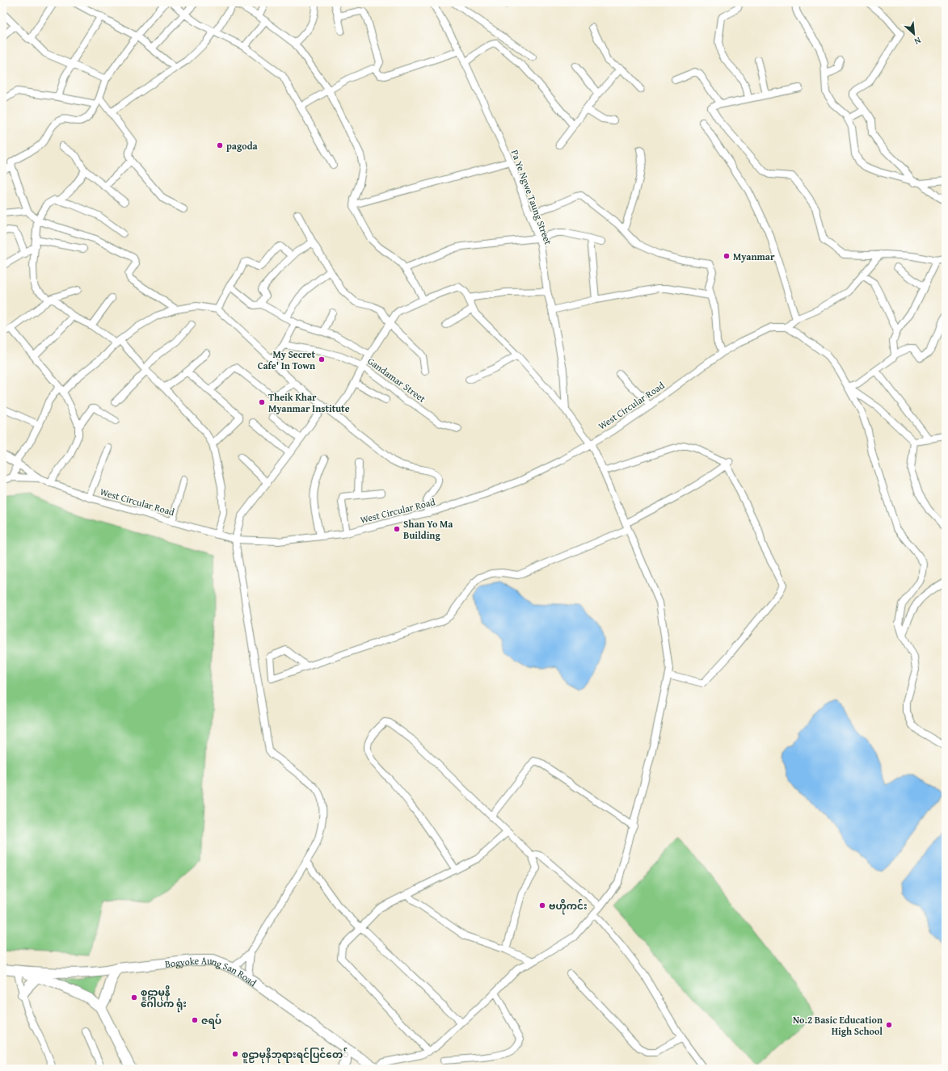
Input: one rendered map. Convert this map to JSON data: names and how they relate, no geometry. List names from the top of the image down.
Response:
{
  "streets": {
    "highway": ["Bogyoke Aung San Road"],
    "street": ["Pa Ye Ngwe Taung Street", "Gandamar Street", "West Circular Road"]
  },
  "places": [
    "pagoda",
    "Myanmar",
    "My Secret Cafe' In Town",
    "Theik Khar Myanmar Institute",
    "Shan Yo Ma Building",
    "ဗဟိုကင်း",
    "စူဠာမုနိ ဂေါပက ရုံး",
    "ဇရပ်",
    "No.2 Basic Education High School",
    "စူဠာမုနိဘုရားရင်ပြင်တေ်"
  ],
  "north": "bottom right"
}
